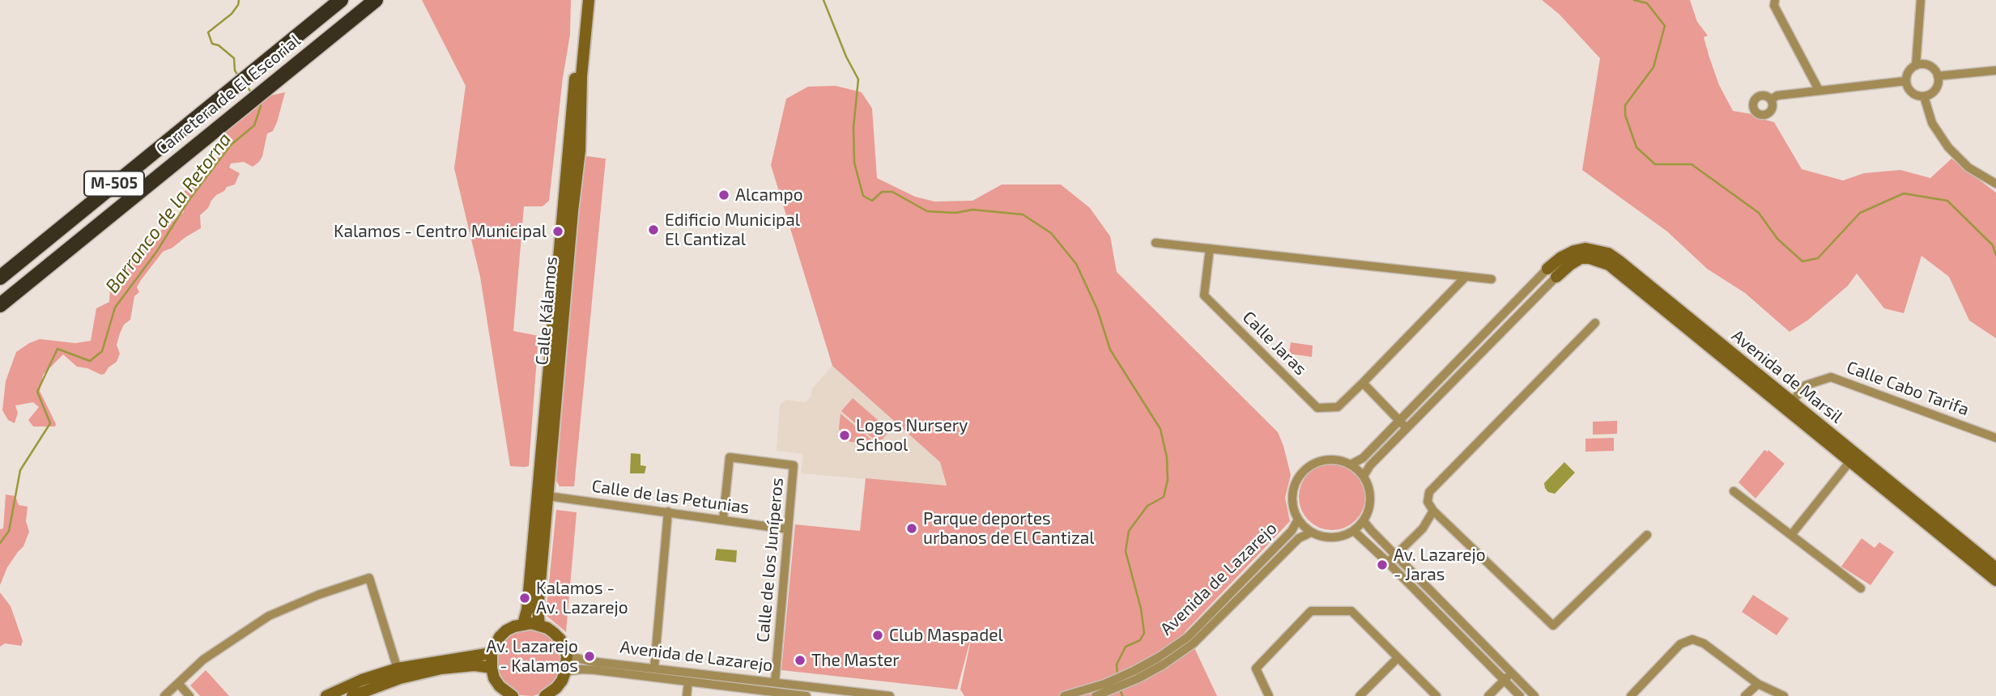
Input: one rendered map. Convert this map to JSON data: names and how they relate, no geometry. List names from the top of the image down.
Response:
{
  "streets": {
    "highway": ["Carretera de El Escorial", "M-505"],
    "main road": ["Calle Kálamos", "Avenida de Marsil"],
    "street": [
      "Calle Jaras",
      "Calle Cabo Tarifa",
      "Calle de las Petunias",
      "Calle de los Juníperos",
      "Avenida de Lazarejo"
    ]
  },
  "crossings": [
    ["Calle Kálamos", "Calle de las Petunias"],
    ["Avenida de Marsil", "Calle Cabo Tarifa"],
    ["Calle de las Petunias", "Calle de los Juníperos"],
    ["Calle de los Juníperos", "Avenida de Lazarejo"]
  ],
  "water": ["Barranco de la Retorna"],
  "places": [
    "Alcampo",
    "Edificio Municipal El Cantizal",
    "Kalamos - Centro Municipal",
    "Logos Nursery School",
    "Parque deportes urbanos de El Cantizal",
    "Av. Lazarejo - Jaras",
    "Kalamos - Av. Lazarejo",
    "Club Maspadel",
    "Av. Lazarejo - Kalamos",
    "The Master"
  ]
}
